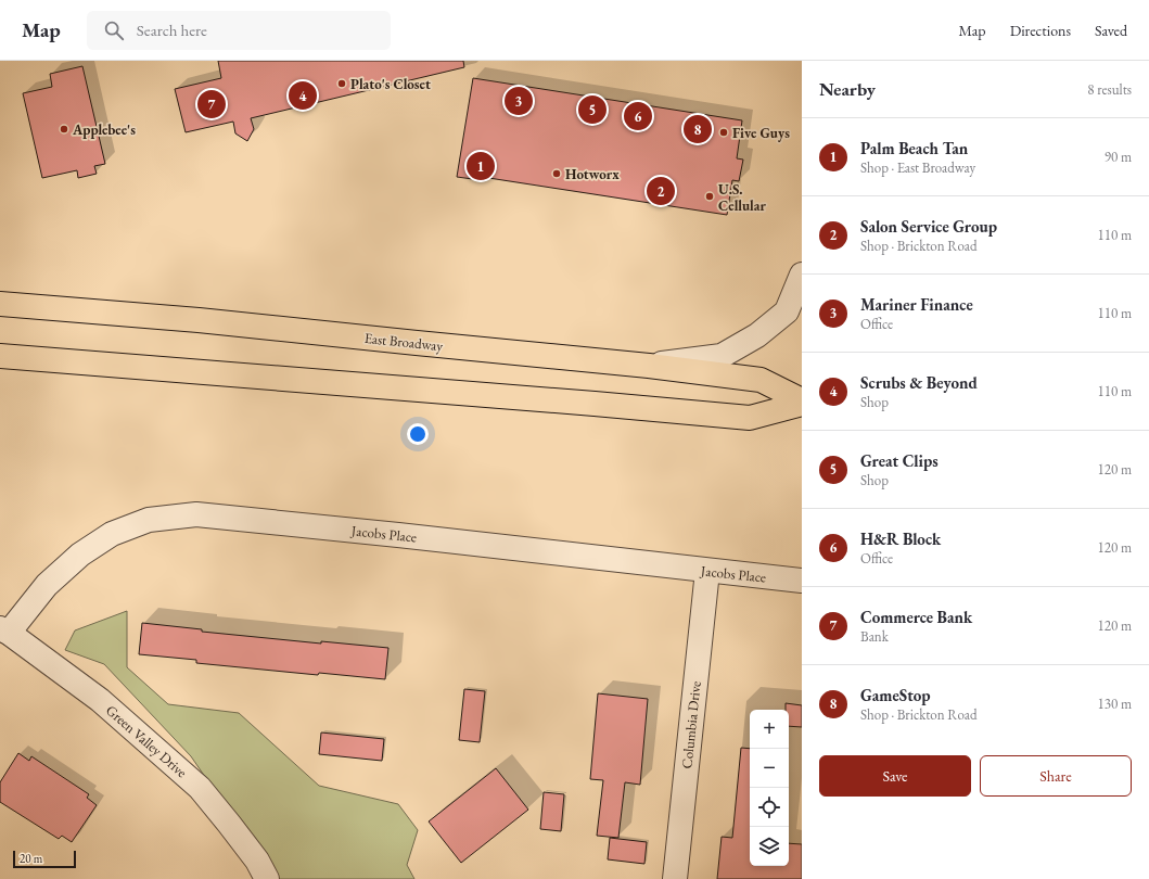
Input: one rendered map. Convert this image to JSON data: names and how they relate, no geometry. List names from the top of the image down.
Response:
{
  "streets": {
    "main road": ["East Broadway"],
    "street": ["Jacobs Place", "Columbia Drive", "Green Valley Drive"]
  },
  "crossings": [
    ["Jacobs Place", "Columbia Drive"],
    ["Jacobs Place", "Green Valley Drive"]
  ],
  "places": [
    "Plato's Closet",
    "Applebee's",
    "Five Guys",
    "Hotworx",
    "U.S. Cellular"
  ],
  "scale_bar": "20 m",
  "page": {
    "header": "Map",
    "search": "Search here",
    "nav": ["Map", "Directions", "Saved"],
    "heading": ["Nearby", "8 results"],
    "pins": [
      "4",
      "3",
      "7",
      "5",
      "6",
      "8",
      "1",
      "2"
    ],
    "list": [
      {
        "mark": "1",
        "name": "Palm Beach Tan",
        "note": "Shop · East Broadway",
        "value": "90 m"
      },
      {
        "mark": "2",
        "name": "Salon Service Group",
        "note": "Shop · Brickton Road",
        "value": "110 m"
      },
      {
        "mark": "3",
        "name": "Mariner Finance",
        "note": "Office",
        "value": "110 m"
      },
      {
        "mark": "4",
        "name": "Scrubs & Beyond",
        "note": "Shop",
        "value": "110 m"
      },
      {
        "mark": "5",
        "name": "Great Clips",
        "note": "Shop",
        "value": "120 m"
      },
      {
        "mark": "6",
        "name": "H&R Block",
        "note": "Office",
        "value": "120 m"
      },
      {
        "mark": "7",
        "name": "Commerce Bank",
        "note": "Bank",
        "value": "120 m"
      },
      {
        "mark": "8",
        "name": "GameStop",
        "note": "Shop · Brickton Road",
        "value": "130 m"
      }
    ],
    "map_buttons": ["+", "−"],
    "buttons": ["Save", "Share"],
    "scale": "20 m"
  }
}
